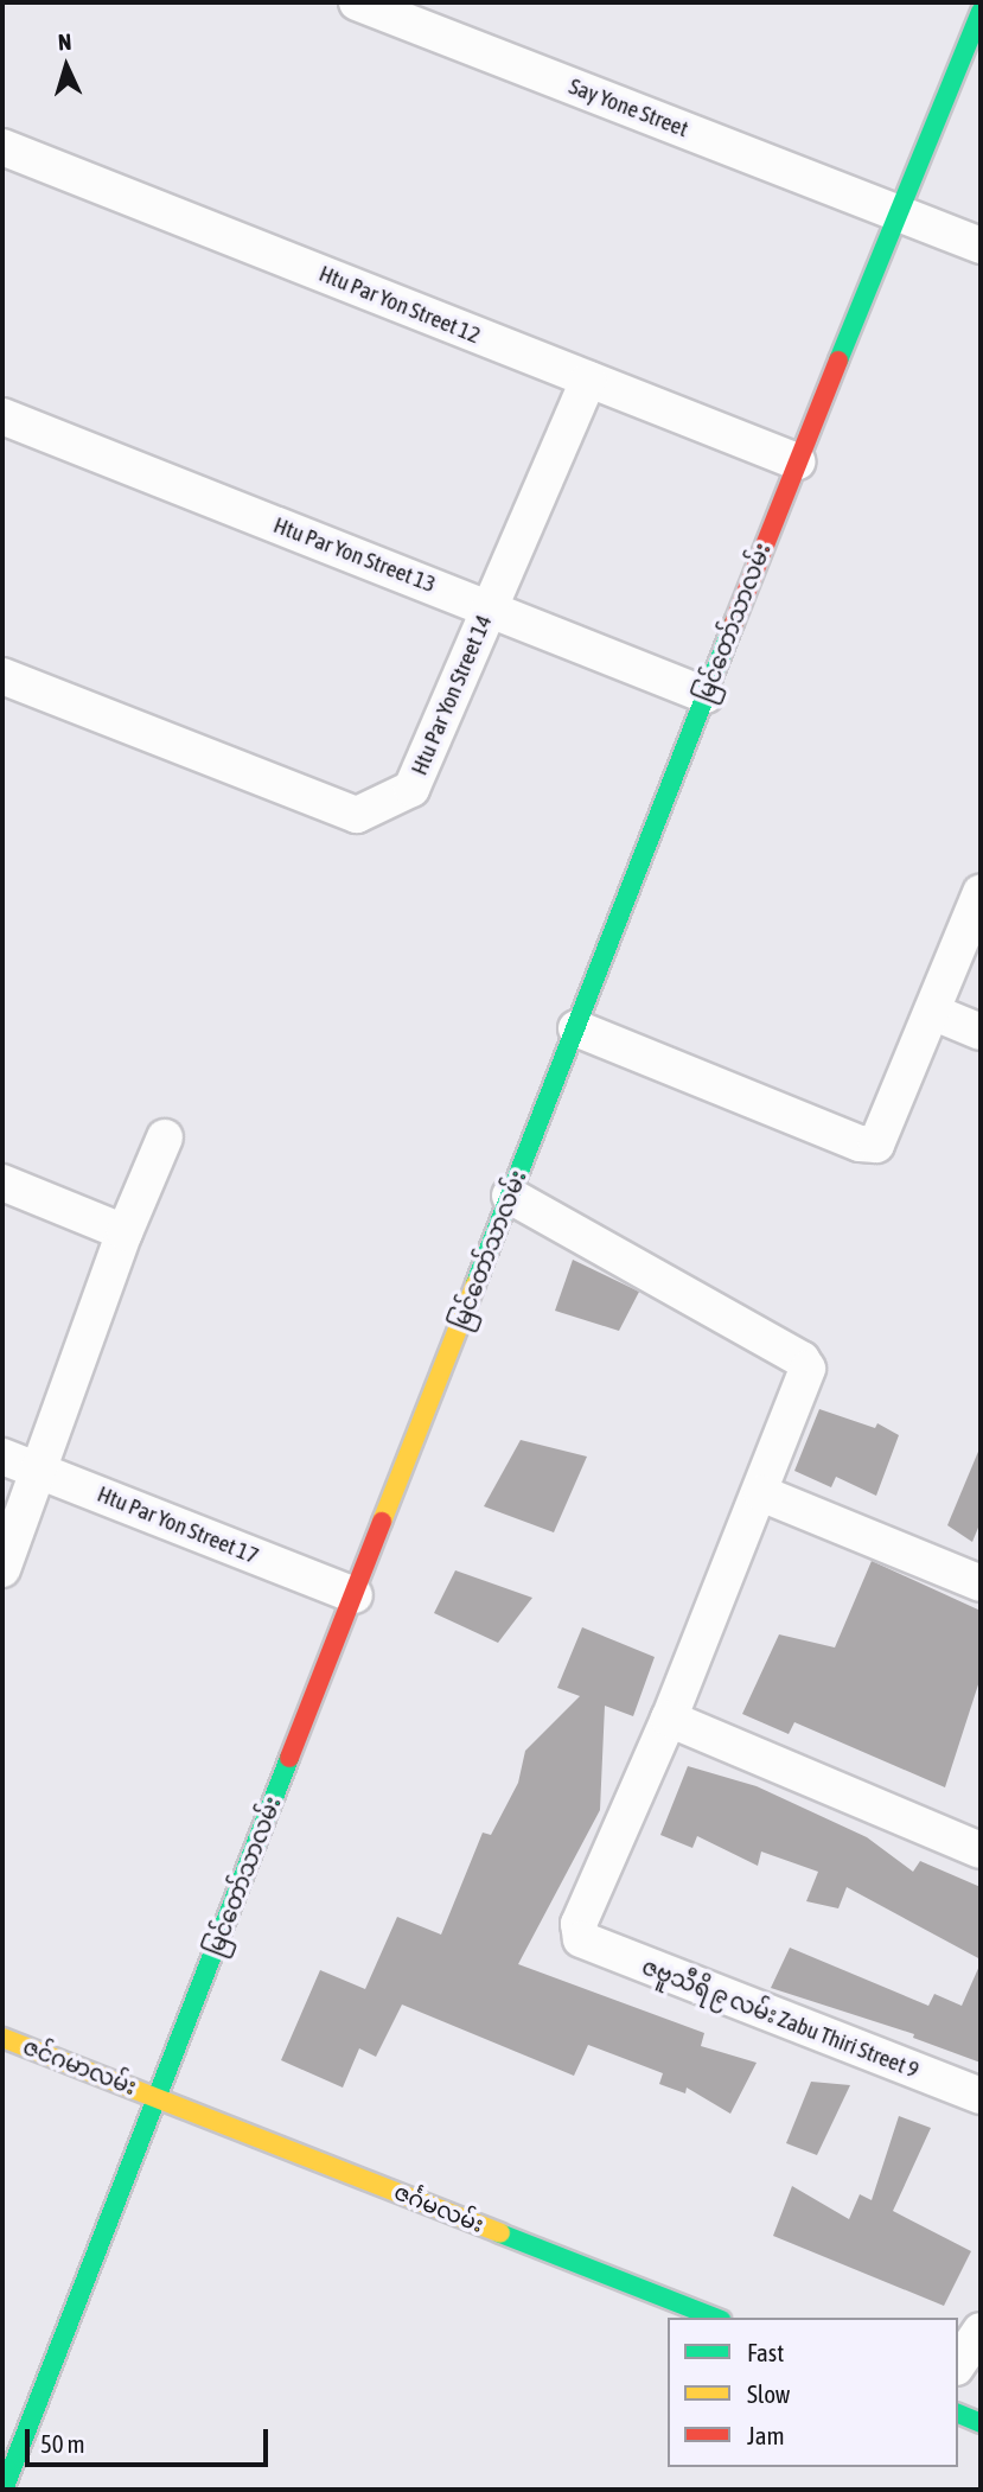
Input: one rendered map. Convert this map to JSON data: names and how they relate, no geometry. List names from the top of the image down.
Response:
{
  "streets": {
    "main road": ["မြင်တော်သာလမ်း", "ဇင်ဂမာလမ်း", "ဇင်္ဂမလမ်း"],
    "street": [
      "Say Yone Street",
      "Htu Par Yon Street 12",
      "Htu Par Yon Street 13",
      "Htu Par Yon Street 14",
      "Htu Par Yon Street 17",
      "ဇဗူသီရိ ၉ လမ်း Zabu Thiri Street 9"
    ]
  },
  "crossings": [
    ["Say Yone Street", "မြင်တော်သာလမ်း"],
    ["Htu Par Yon Street 12", "မြင်တော်သာလမ်း"],
    ["Htu Par Yon Street 12", "Htu Par Yon Street 14"],
    ["Htu Par Yon Street 13", "မြင်တော်သာလမ်း"],
    ["Htu Par Yon Street 13", "Htu Par Yon Street 14"],
    ["မြင်တော်သာလမ်း", "Htu Par Yon Street 17"],
    ["မြင်တော်သာလမ်း", "ဇင်ဂမာလမ်း"],
    ["မြင်တော်သာလမ်း", "ဇင်္ဂမလမ်း"],
    ["ဇင်ဂမာလမ်း", "ဇင်္ဂမလမ်း"]
  ],
  "legend": ["Fast", "Slow", "Jam"],
  "scale_bar": "50 m",
  "north": "top"
}
